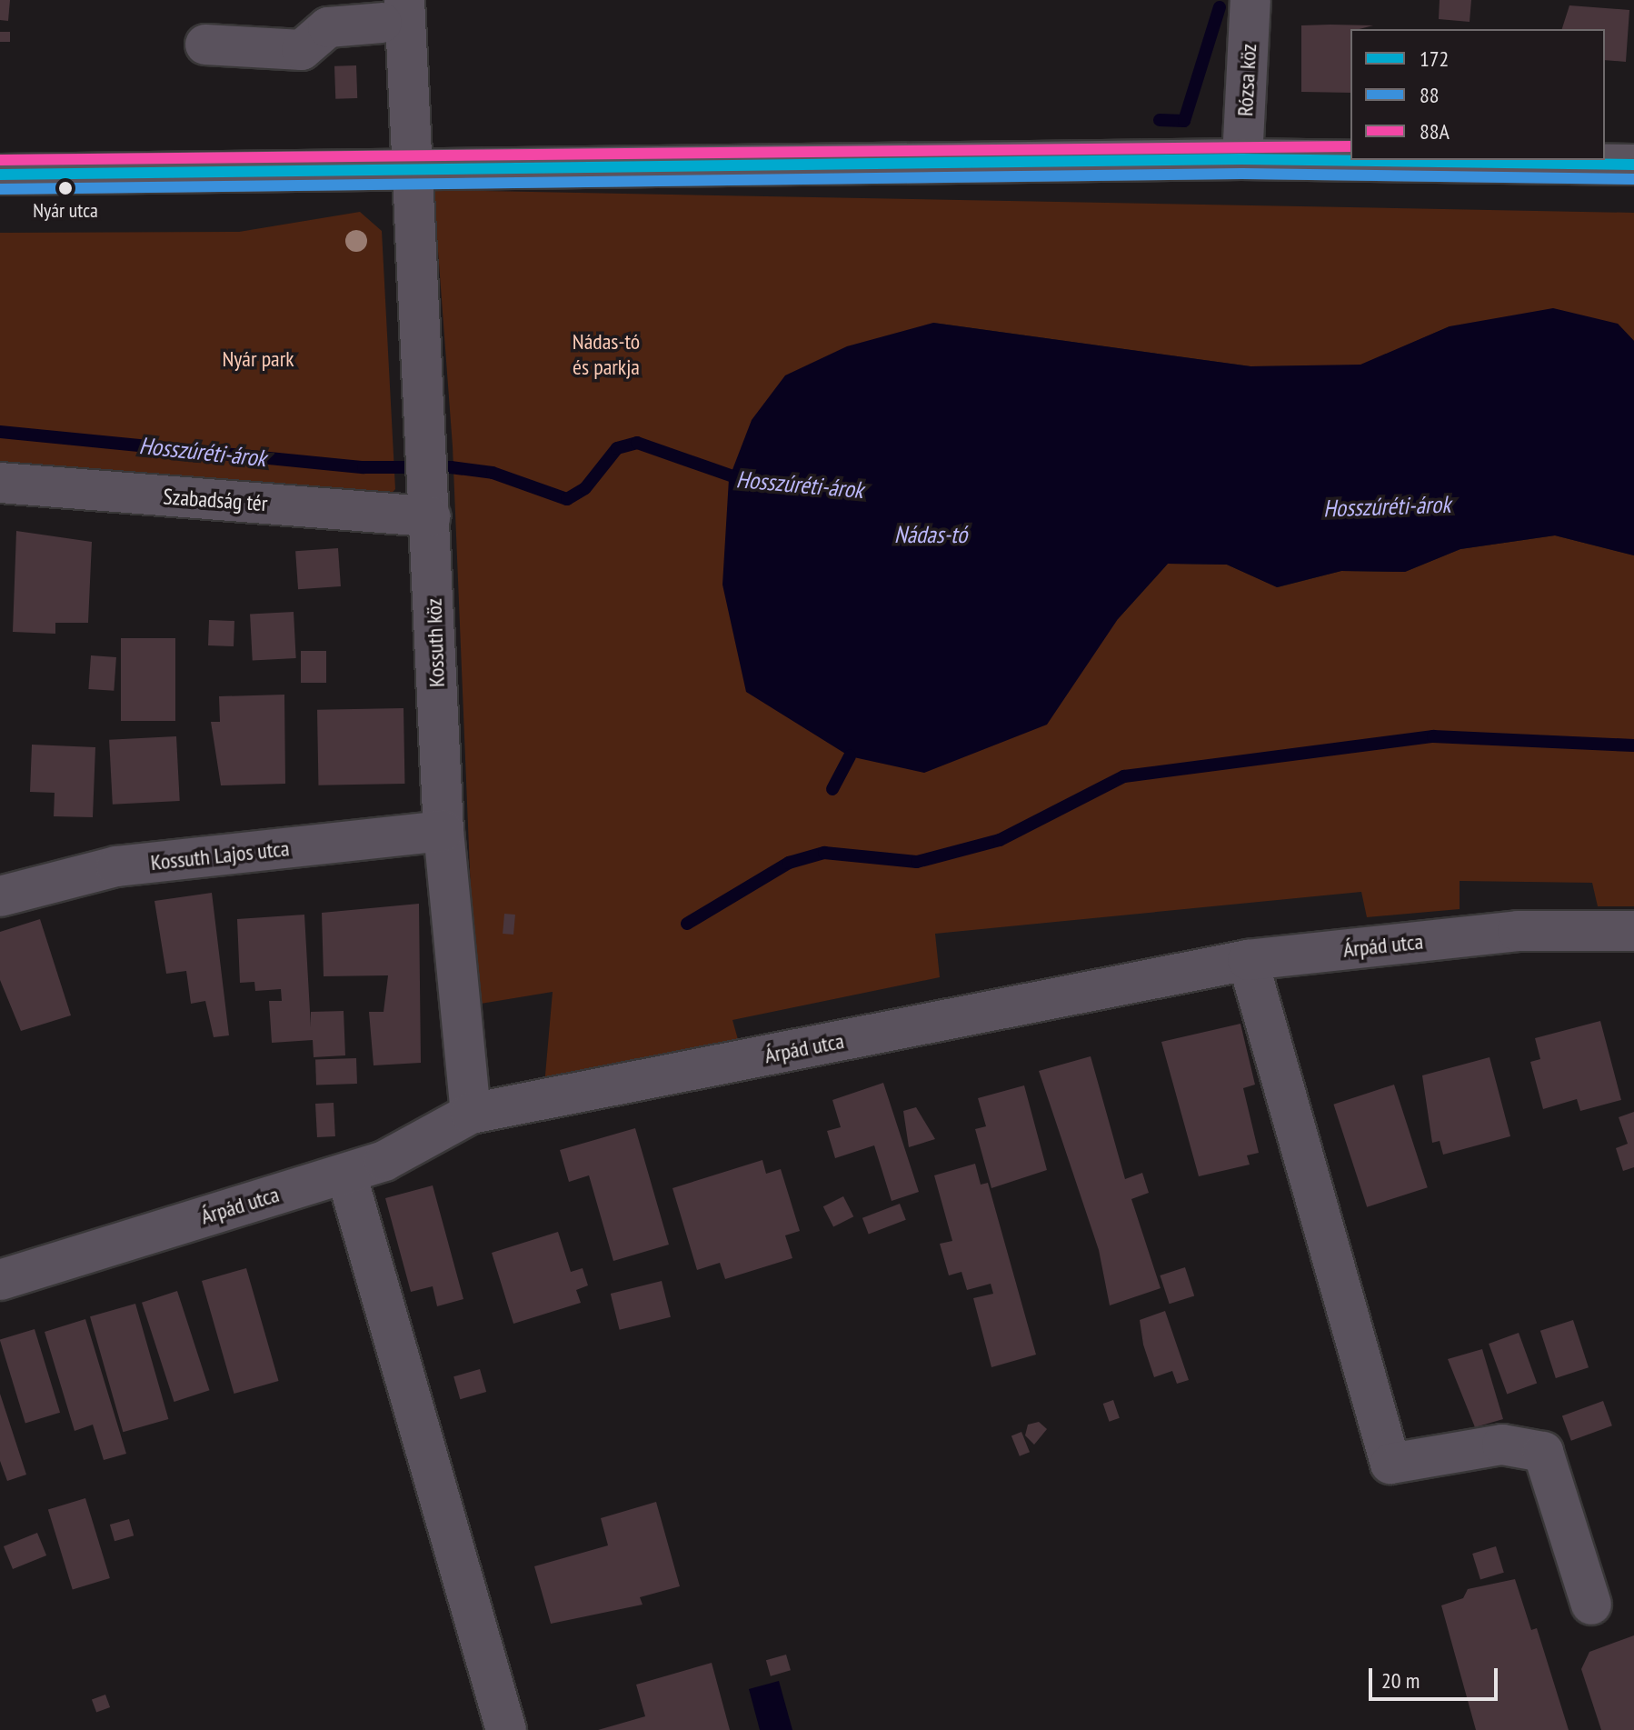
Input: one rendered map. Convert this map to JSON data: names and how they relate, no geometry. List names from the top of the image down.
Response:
{
  "streets": {
    "street": [
      "Rózsa köz",
      "Szabadság tér",
      "Kossuth köz",
      "Kossuth Lajos utca",
      "Árpád utca"
    ]
  },
  "crossings": [
    ["Szabadság tér", "Kossuth köz"],
    ["Kossuth köz", "Kossuth Lajos utca"],
    ["Kossuth köz", "Árpád utca"]
  ],
  "water": ["Hosszúréti-árok", "Nádas-tó"],
  "parks": ["Nádas-tó és parkja", "Nyár park"],
  "places": ["Nyár utca"],
  "lines": ["transit line 88A", "transit line 172", "transit line 88"],
  "legend": ["172", "88", "88A"],
  "scale_bar": "20 m"
}
